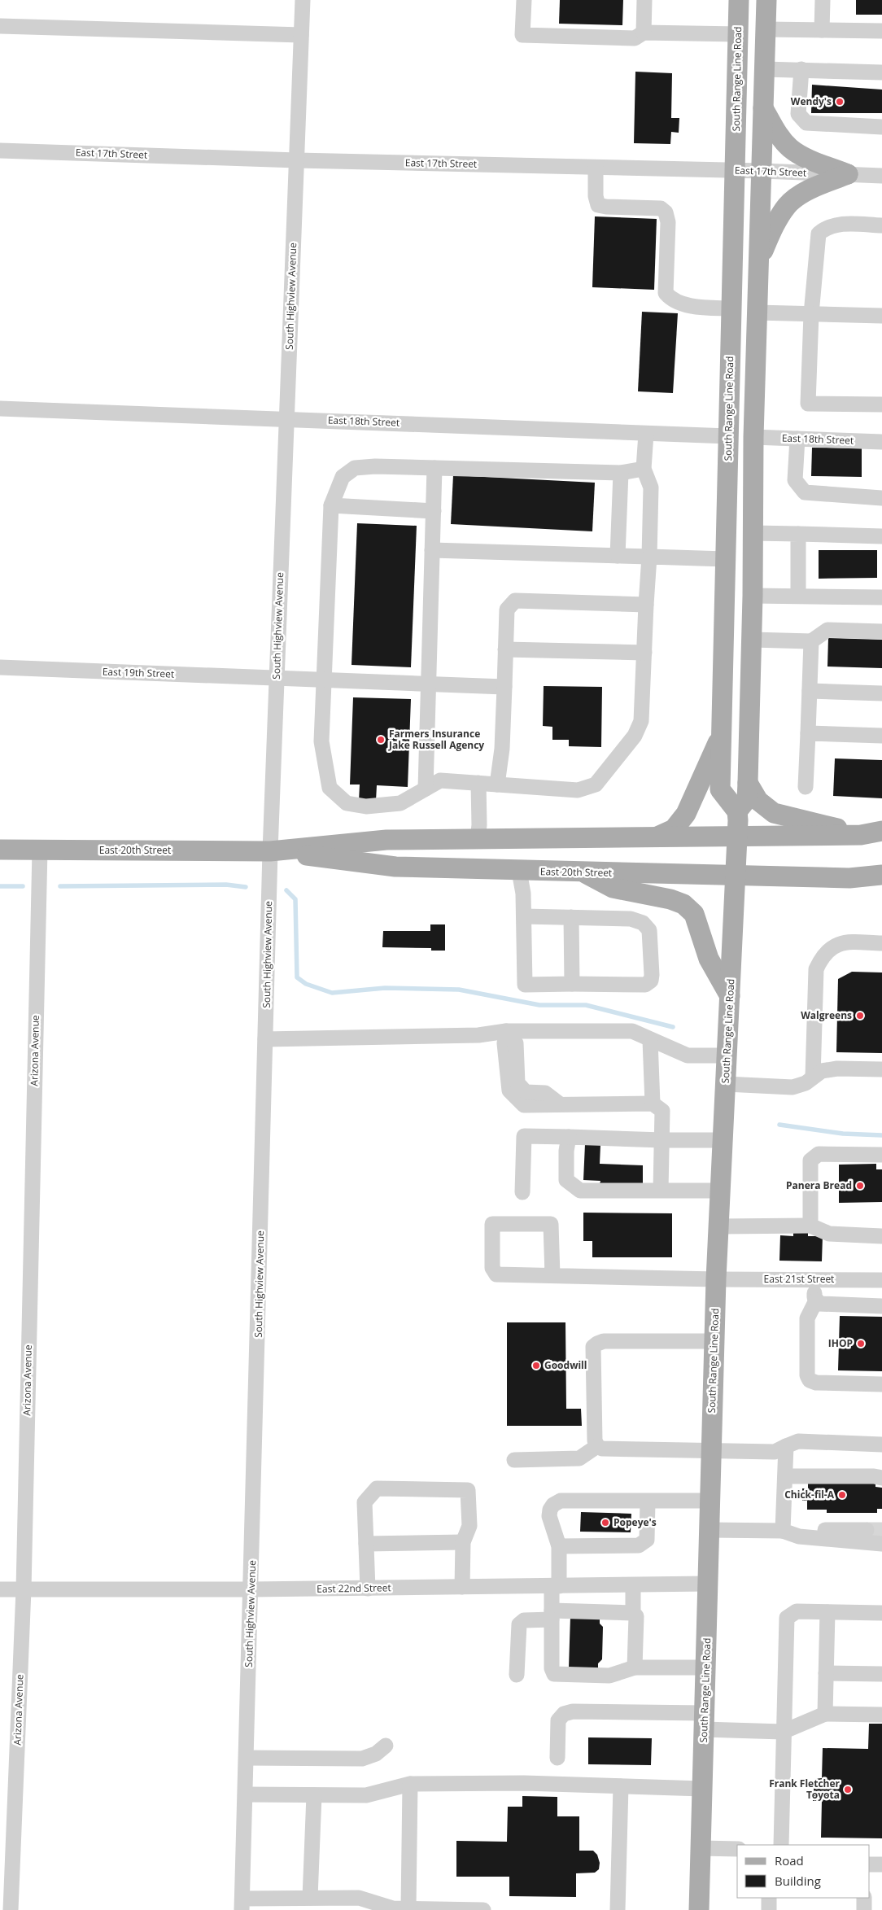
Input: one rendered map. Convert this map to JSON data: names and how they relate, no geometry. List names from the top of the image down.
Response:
{
  "streets": {
    "main road": ["South Range Line Road", "East 20th Street"],
    "street": [
      "East 17th Street",
      "South Highview Avenue",
      "East 18th Street",
      "East 19th Street",
      "Arizona Avenue",
      "East 21st Street",
      "East 22nd Street"
    ]
  },
  "crossings": [
    ["South Range Line Road", "East 17th Street"],
    ["South Range Line Road", "East 18th Street"],
    ["South Range Line Road", "East 20th Street"],
    ["South Range Line Road", "East 21st Street"],
    ["South Range Line Road", "East 22nd Street"],
    ["East 17th Street", "South Highview Avenue"],
    ["South Highview Avenue", "East 18th Street"],
    ["South Highview Avenue", "East 19th Street"],
    ["South Highview Avenue", "East 20th Street"],
    ["South Highview Avenue", "East 22nd Street"],
    ["East 20th Street", "Arizona Avenue"],
    ["Arizona Avenue", "East 22nd Street"]
  ],
  "places": [
    "Wendy's",
    "Farmers Insurance Jake Russell Agency",
    "Walgreens",
    "Panera Bread",
    "IHOP",
    "Goodwill",
    "Chick-fil-A",
    "Popeye's",
    "Frank Fletcher Toyota"
  ],
  "legend": ["Road", "Building"]
}
